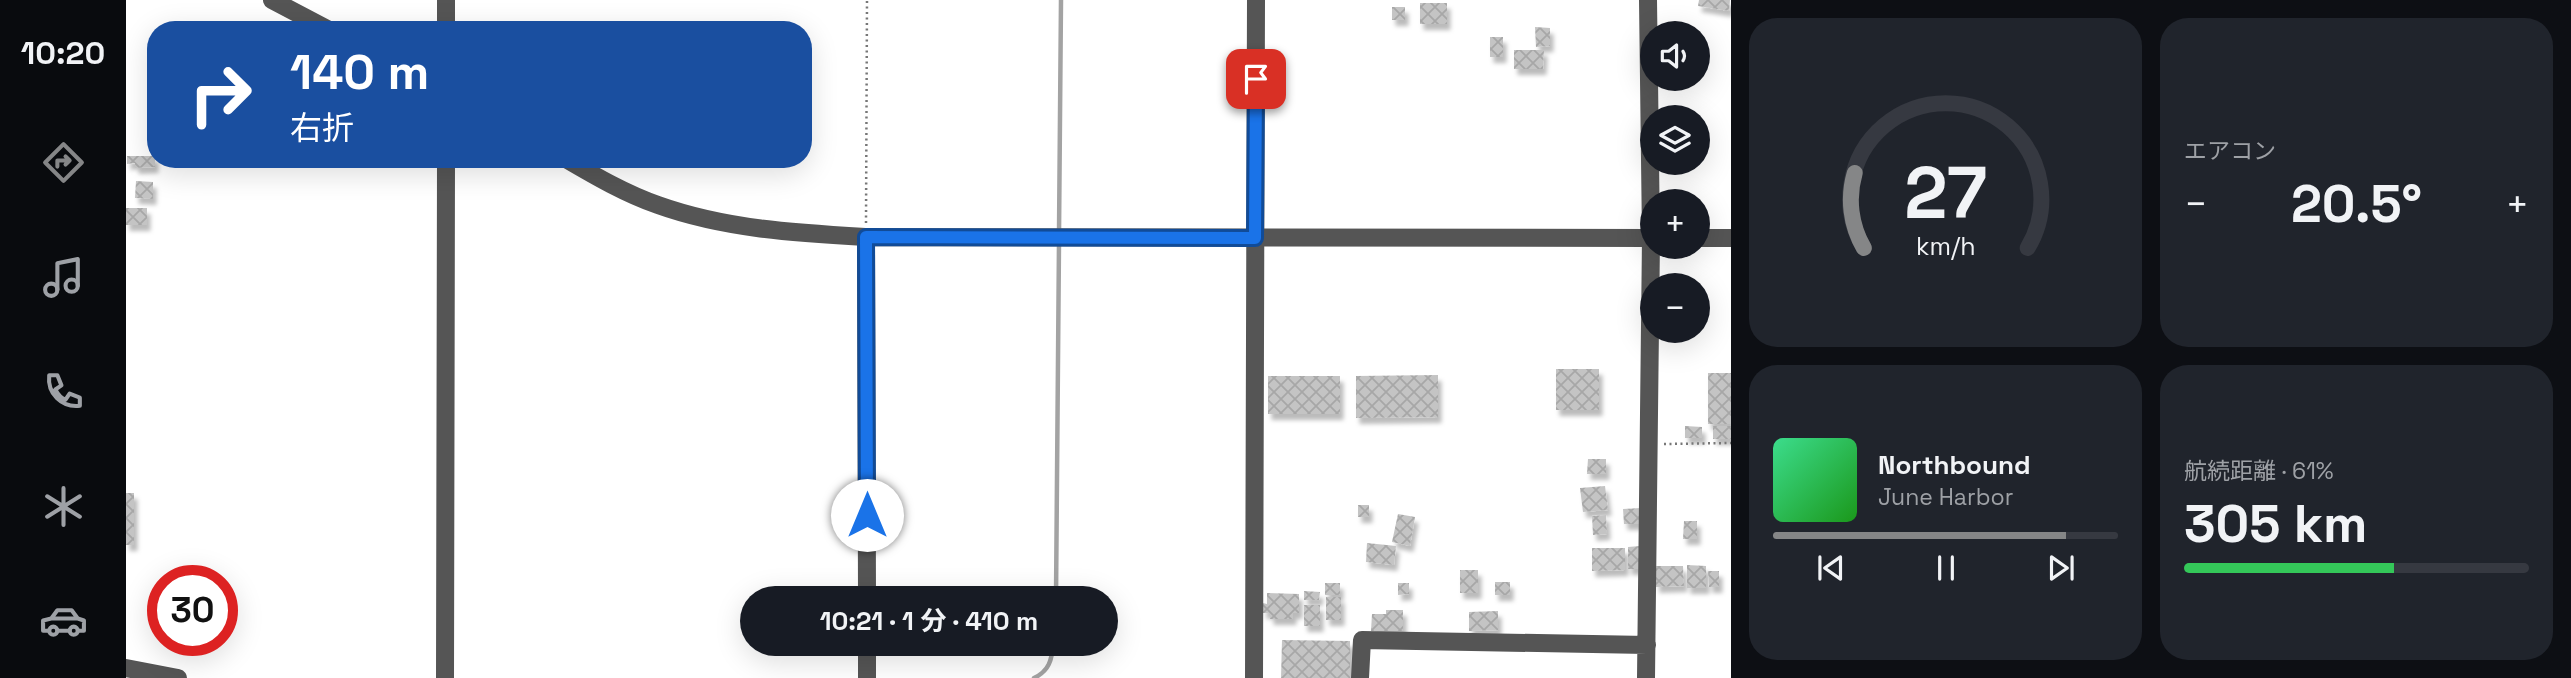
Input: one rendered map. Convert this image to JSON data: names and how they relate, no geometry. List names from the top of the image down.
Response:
{
  "page": {
    "tabs": "10:20",
    "tile": [
      "エアコン",
      ["航続距離 · 61%", "305 km"]
    ],
    "map_buttons": ["+", "−"],
    "turn": ["140 m", "右折"],
    "heat": ["−", "20.5°", "+"],
    "song": ["Northbound", "June Harbor"],
    "limit": "30",
    "trip": "10:21 · 1 分 · 410 m",
    "gauge": ["27", "km/h"]
  }
}
